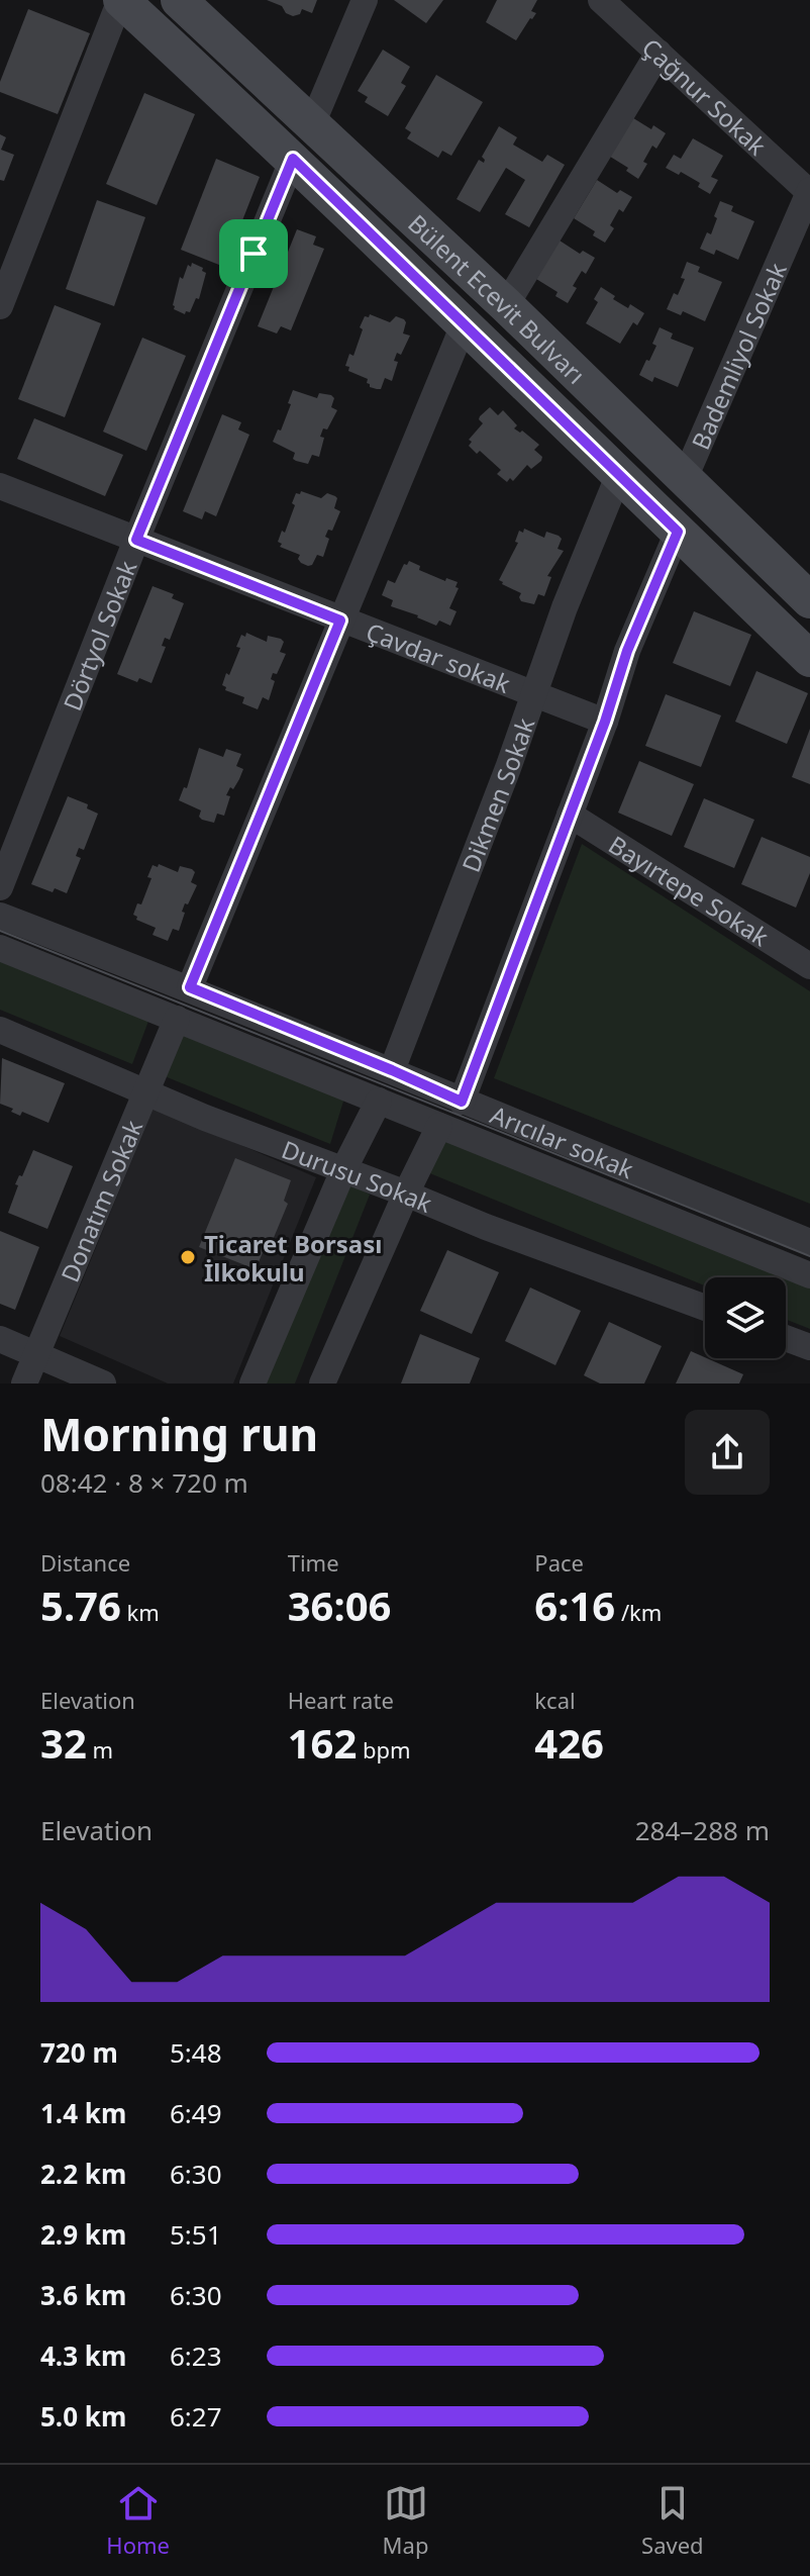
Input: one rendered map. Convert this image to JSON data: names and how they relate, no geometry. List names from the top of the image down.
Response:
{
  "streets": {
    "main road": ["Bülent Ecevit Bulvarı"],
    "street": [
      "Çağnur Sokak",
      "Bademliyol Sokak",
      "Dörtyol Sokak",
      "Çavdar sokak",
      "Dikmen Sokak",
      "Bayırtepe Sokak",
      "Arıcılar sokak",
      "Durusu Sokak",
      "Donatım Sokak"
    ]
  },
  "crossings": [
    ["Çağnur Sokak", "Bademliyol Sokak"],
    ["Bülent Ecevit Bulvarı", "Bademliyol Sokak"],
    ["Bülent Ecevit Bulvarı", "Dörtyol Sokak"],
    ["Bülent Ecevit Bulvarı", "Dikmen Sokak"],
    ["Dörtyol Sokak", "Çavdar sokak"],
    ["Çavdar sokak", "Dikmen Sokak"],
    ["Dikmen Sokak", "Arıcılar sokak"],
    ["Durusu Sokak", "Donatım Sokak"]
  ],
  "places": ["Ticaret Borsası İlkokulu"],
  "page": {
    "heading": ["Morning run", "08:42 · 8 × 720 m"],
    "stats": [
      ["Distance", "5.76 km"],
      ["Time", "36:06"],
      ["Pace", "6:16 /km"],
      ["Elevation", "32 m"],
      ["Heart rate", "162 bpm"],
      ["kcal", "426"]
    ],
    "chart": ["Elevation", "284–288 m"],
    "list": [
      {
        "name": "720 m",
        "note": "5:48"
      },
      {
        "name": "1.4 km",
        "note": "6:49"
      },
      {
        "name": "2.2 km",
        "note": "6:30"
      },
      {
        "name": "2.9 km",
        "note": "5:51"
      },
      {
        "name": "3.6 km",
        "note": "6:30"
      },
      {
        "name": "4.3 km",
        "note": "6:23"
      },
      {
        "name": "5.0 km",
        "note": "6:27"
      }
    ],
    "tabs": ["Home", "Map", "Saved"]
  }
}
